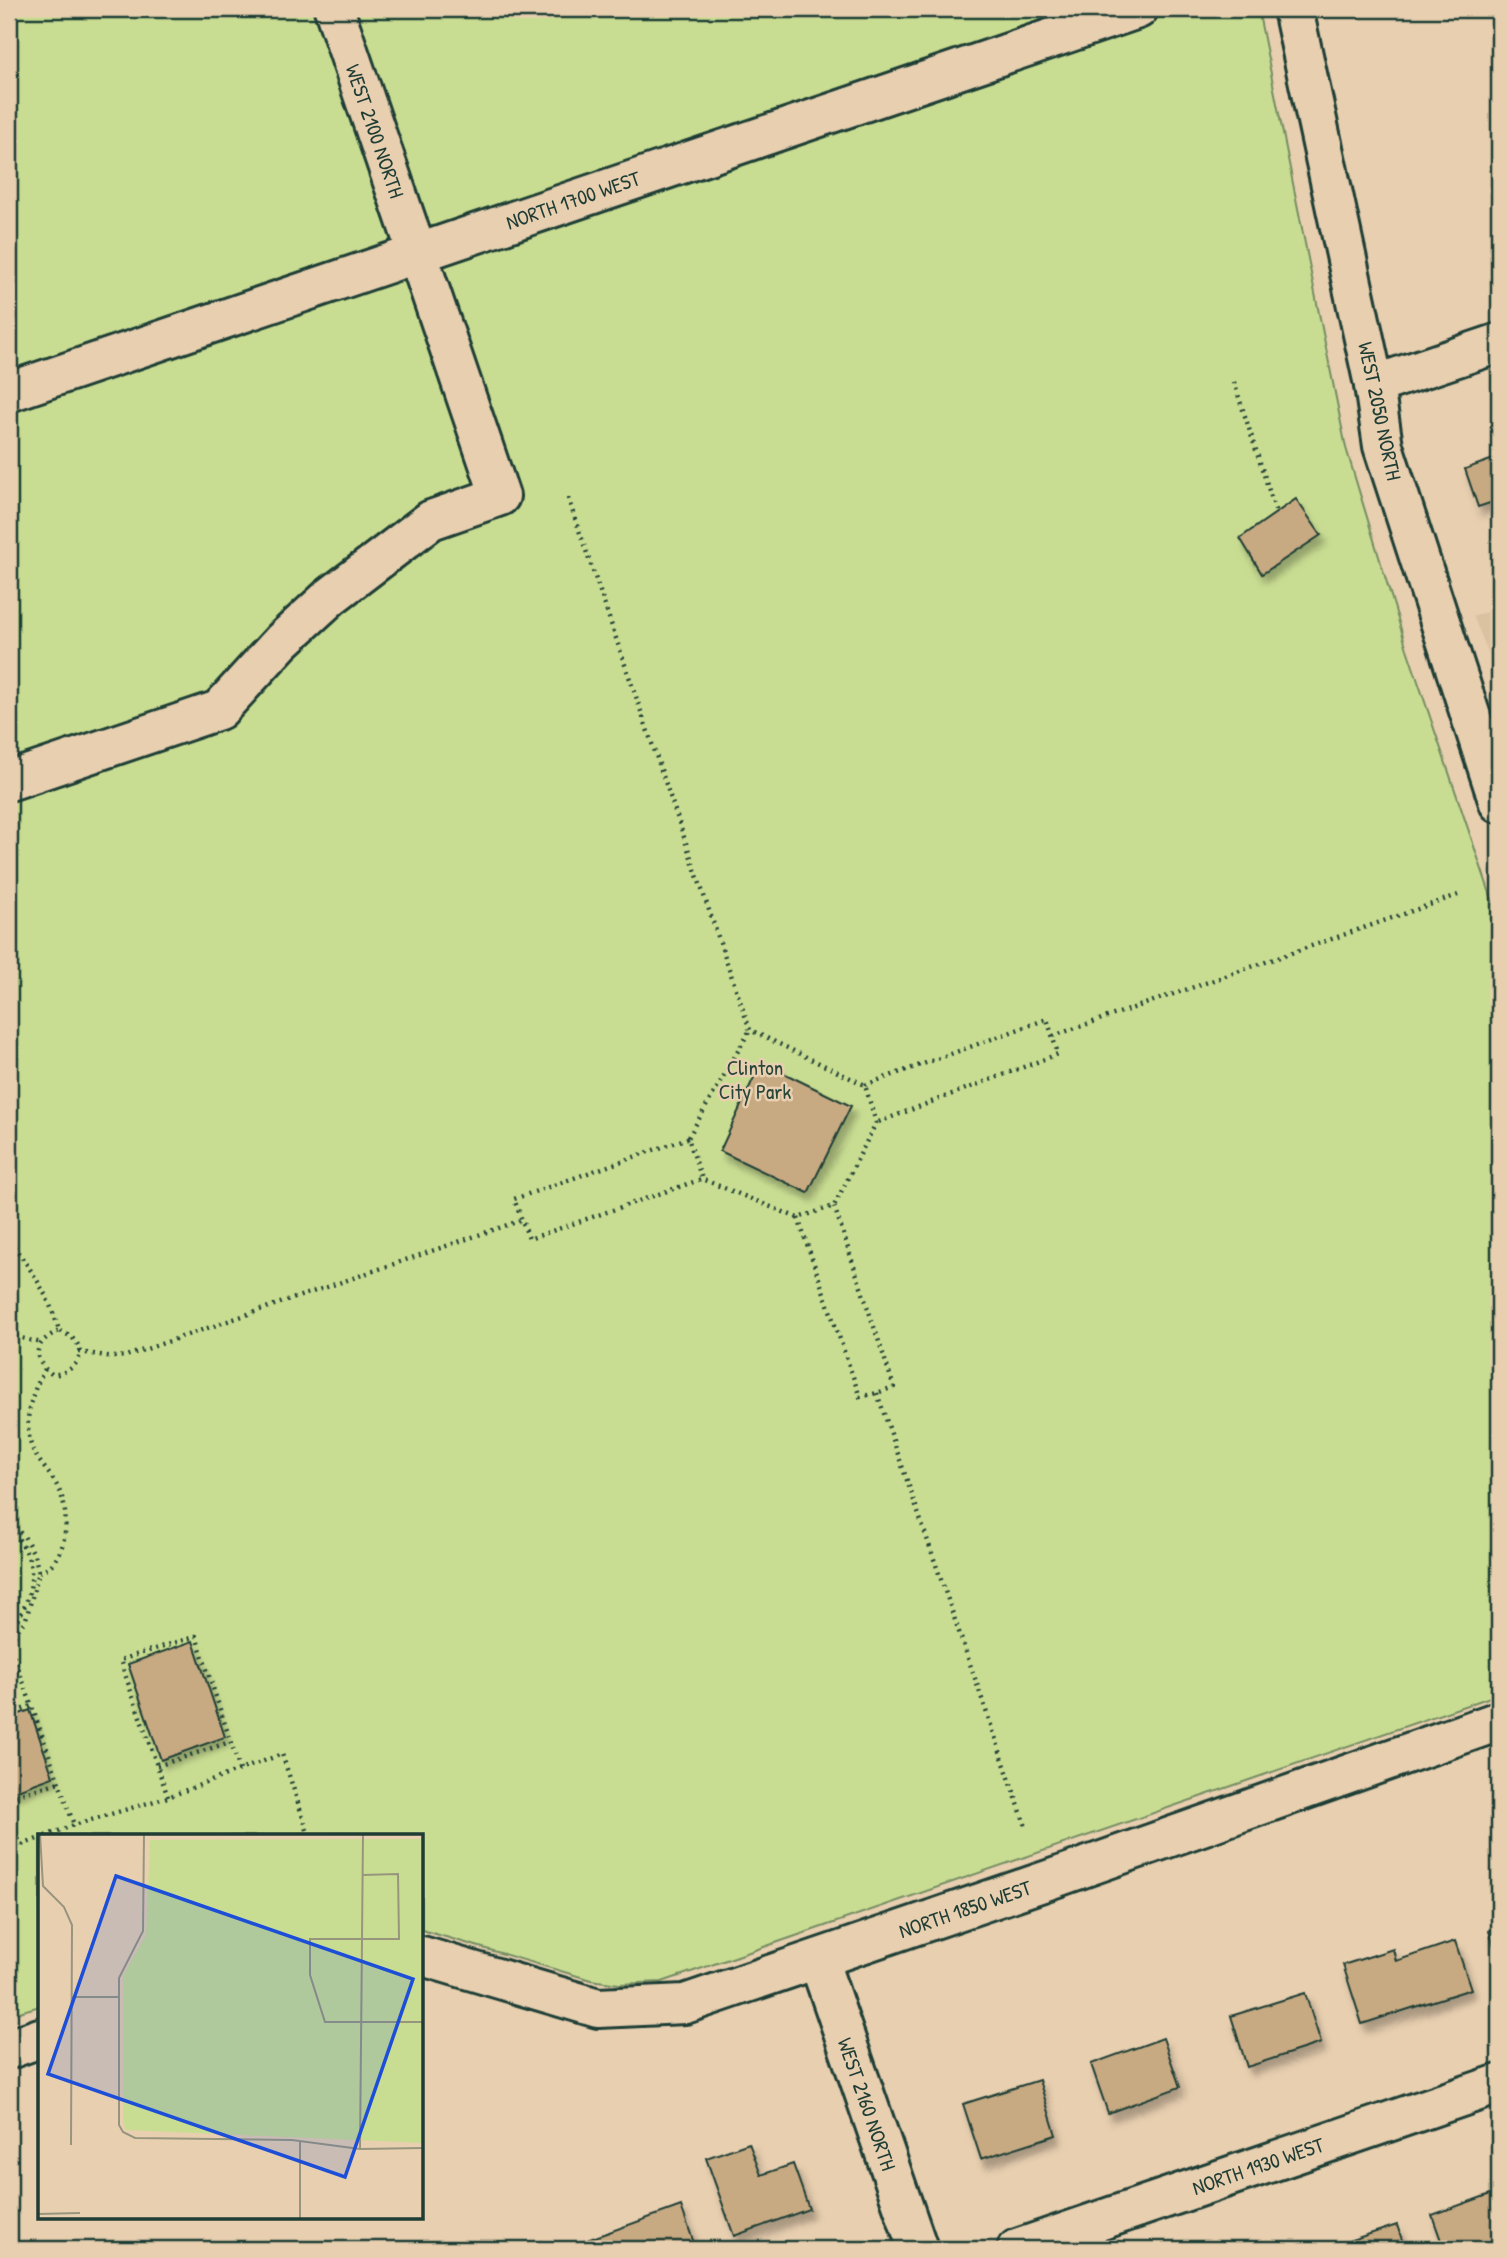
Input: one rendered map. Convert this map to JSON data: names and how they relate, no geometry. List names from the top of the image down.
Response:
{
  "streets": {
    "street": [
      "WEST 2100 NORTH",
      "NORTH 1700 WEST",
      "WEST 2050 NORTH",
      "NORTH 1850 WEST",
      "WEST 2160 NORTH",
      "NORTH 1930 WEST"
    ]
  },
  "crossings": [
    ["WEST 2100 NORTH", "NORTH 1700 WEST"],
    ["NORTH 1850 WEST", "WEST 2160 NORTH"]
  ],
  "parks": ["Clinton City Park"]
}
